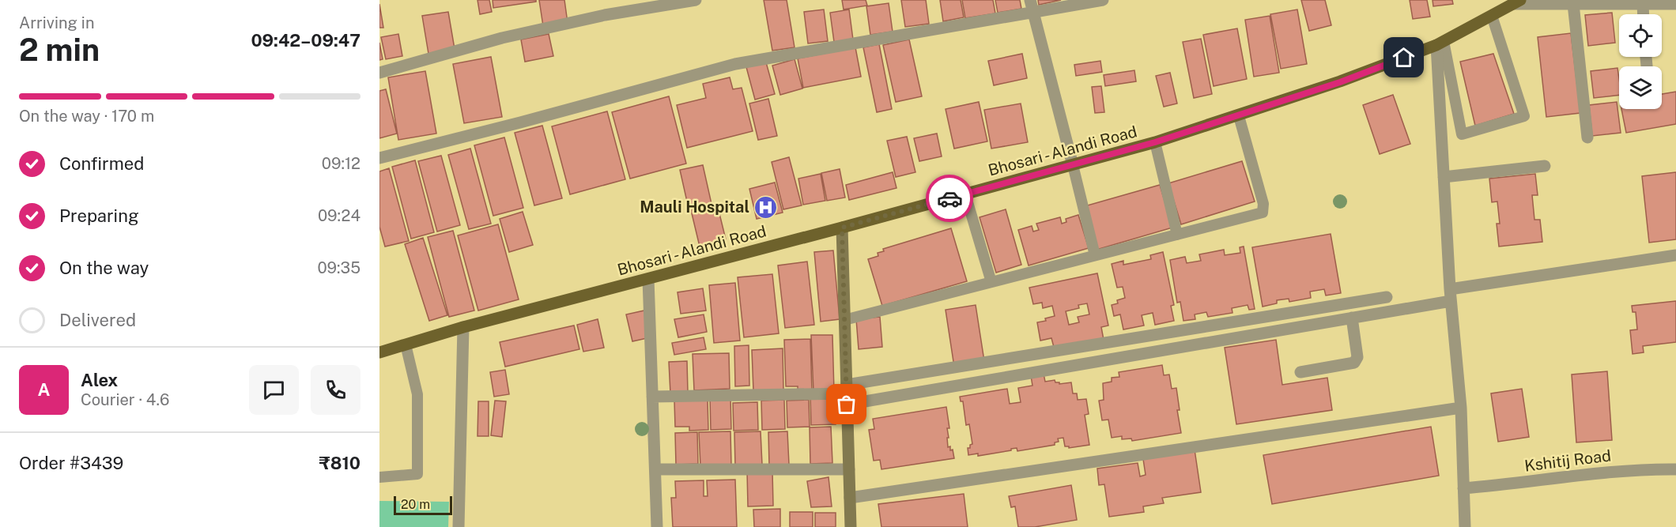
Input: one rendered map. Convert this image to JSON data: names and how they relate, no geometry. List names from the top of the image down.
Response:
{
  "streets": {
    "main road": ["Bhosari - Alandi Road"],
    "street": ["Kshitij Road"]
  },
  "places": {
    "hospital": ["Mauli Hospital"]
  },
  "scale_bar": "20 m",
  "page": {
    "heading": ["2 min", "Arriving in", "09:42–09:47"],
    "panel": [
      "Alex",
      "Courier · 4.6",
      "Order #3439",
      "₹810"
    ],
    "bar": "On the way · 170 m",
    "list": [
      ["Confirmed", "09:12"],
      ["Preparing", "09:24"],
      ["On the way", "09:35"],
      "Delivered"
    ],
    "round": "A",
    "scale": "20 m"
  }
}
